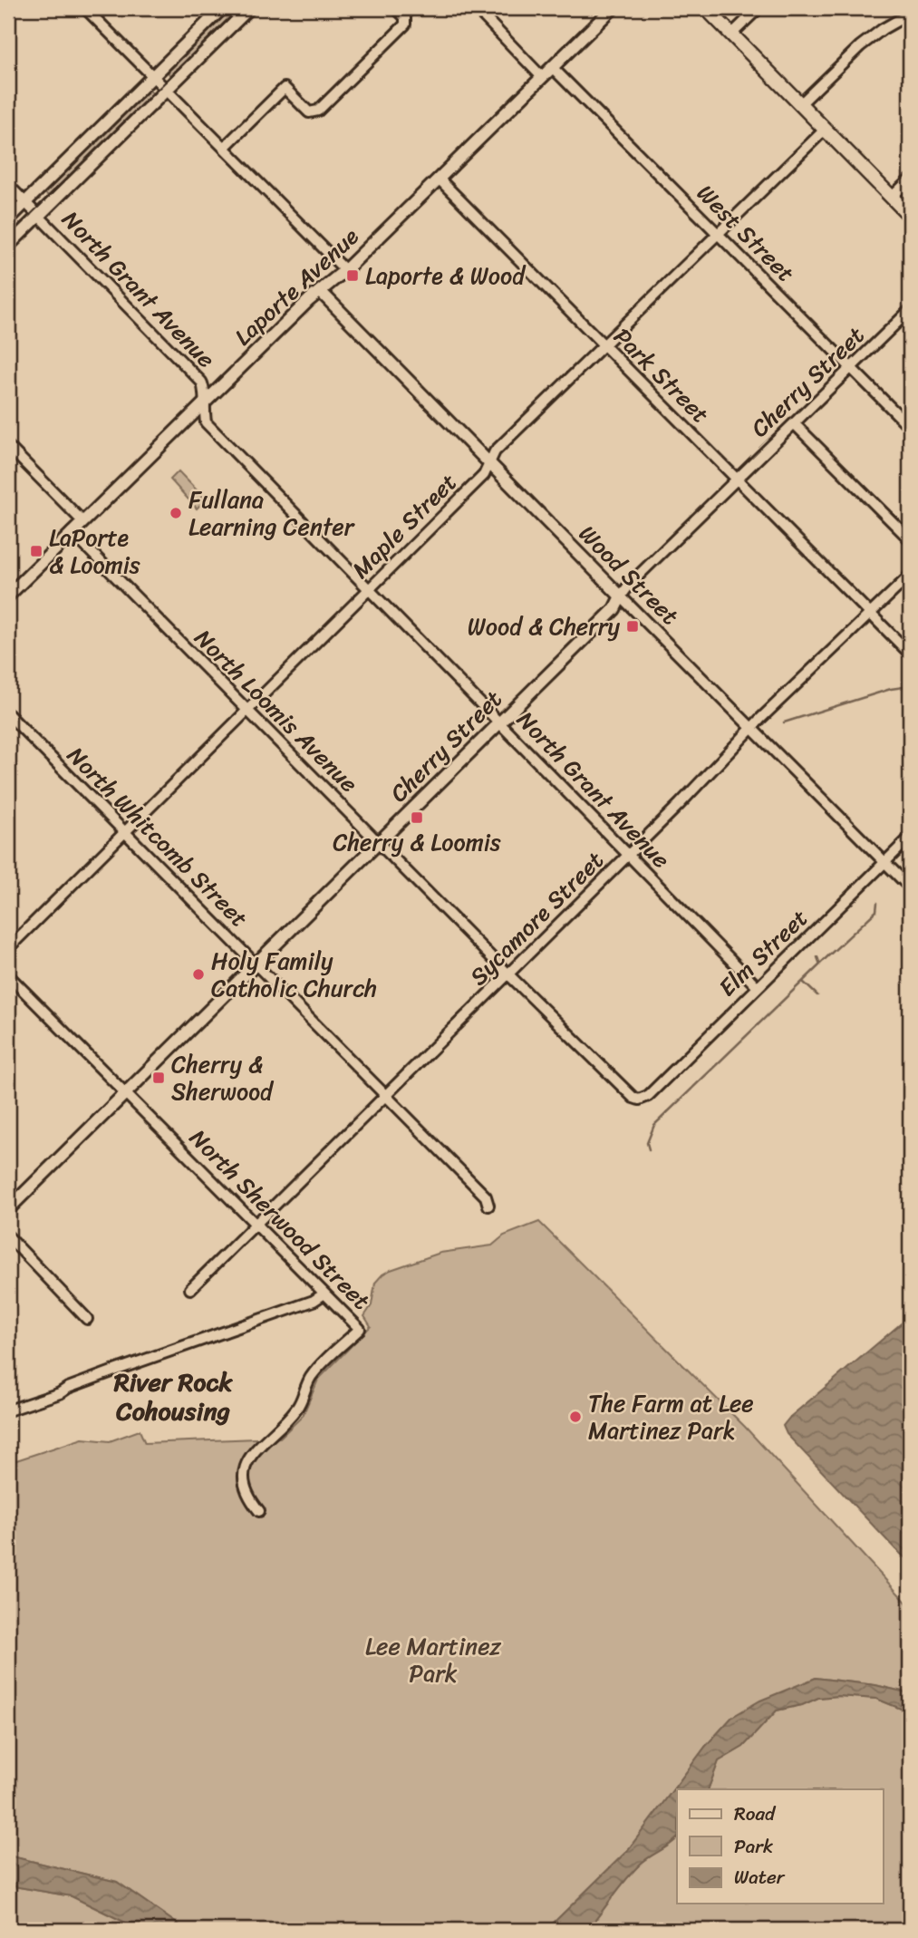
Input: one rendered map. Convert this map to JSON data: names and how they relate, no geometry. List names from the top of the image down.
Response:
{
  "streets": {
    "street": [
      "West Street",
      "Laporte Avenue",
      "North Grant Avenue",
      "Park Street",
      "Cherry Street",
      "Maple Street",
      "Wood Street",
      "North Loomis Avenue",
      "North Whitcomb Street",
      "Sycamore Street",
      "Elm Street",
      "North Sherwood Street"
    ]
  },
  "crossings": [
    ["West Street", "Laporte Avenue"],
    ["West Street", "Cherry Street"],
    ["West Street", "Maple Street"],
    ["Laporte Avenue", "North Grant Avenue"],
    ["Laporte Avenue", "Park Street"],
    ["Laporte Avenue", "Wood Street"],
    ["Laporte Avenue", "North Loomis Avenue"],
    ["North Grant Avenue", "Cherry Street"],
    ["North Grant Avenue", "Maple Street"],
    ["North Grant Avenue", "Sycamore Street"],
    ["North Grant Avenue", "Elm Street"],
    ["Park Street", "Cherry Street"],
    ["Park Street", "Maple Street"],
    ["Park Street", "Sycamore Street"],
    ["Cherry Street", "Wood Street"],
    ["Cherry Street", "North Loomis Avenue"],
    ["Cherry Street", "North Whitcomb Street"],
    ["Cherry Street", "North Sherwood Street"],
    ["Maple Street", "Wood Street"],
    ["Maple Street", "North Loomis Avenue"],
    ["Maple Street", "North Whitcomb Street"],
    ["Wood Street", "Sycamore Street"],
    ["Wood Street", "Elm Street"],
    ["North Loomis Avenue", "Sycamore Street"],
    ["North Loomis Avenue", "Elm Street"],
    ["North Whitcomb Street", "Sycamore Street"],
    ["Sycamore Street", "North Sherwood Street"]
  ],
  "districts": ["River Rock Cohousing"],
  "parks": ["Lee Martinez Park"],
  "places": {
    "transit": [
      "Laporte & Wood",
      "LaPorte & Loomis",
      "Wood & Cherry",
      "Cherry & Loomis",
      "Cherry & Sherwood"
    ],
    "other": ["Fullana Learning Center", "Holy Family Catholic Church", "The Farm at Lee Martinez Park"]
  },
  "legend": ["Road", "Park", "Water"]
}
